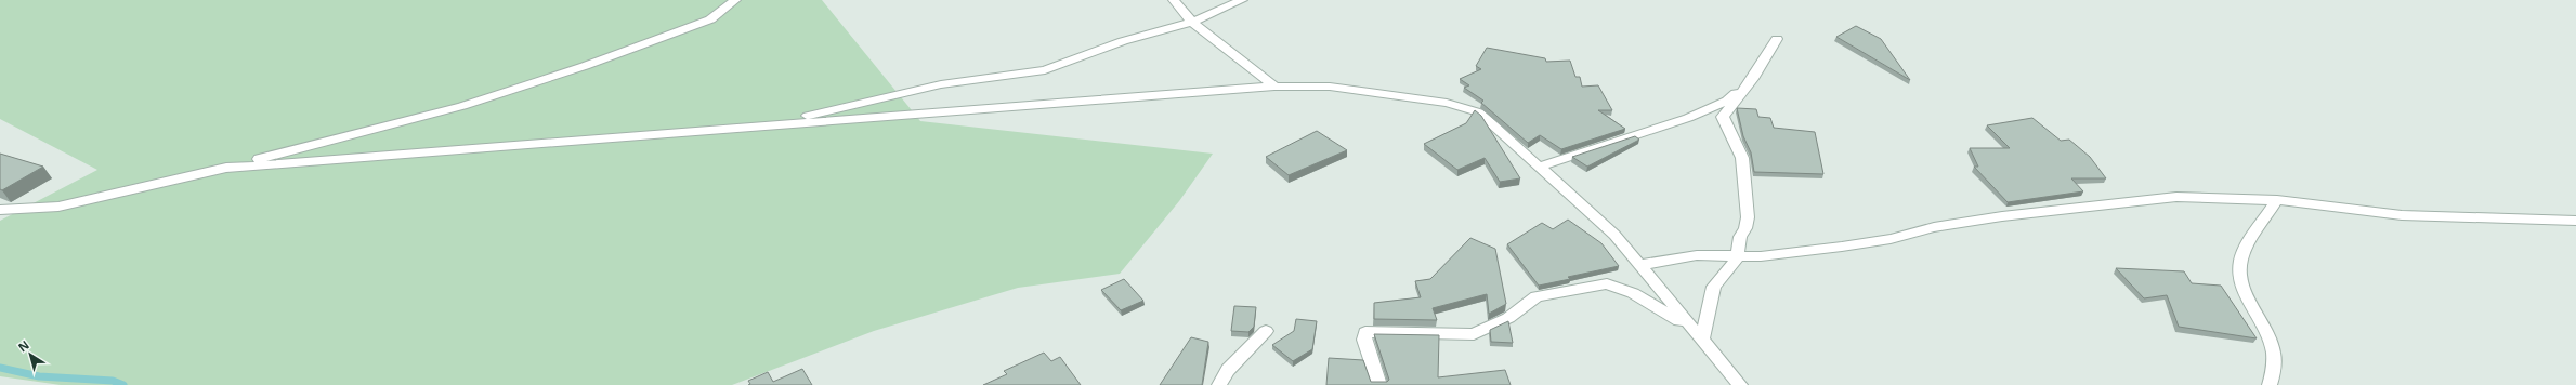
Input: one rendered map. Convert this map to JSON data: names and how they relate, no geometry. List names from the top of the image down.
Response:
{
  "north": "top left"
}
